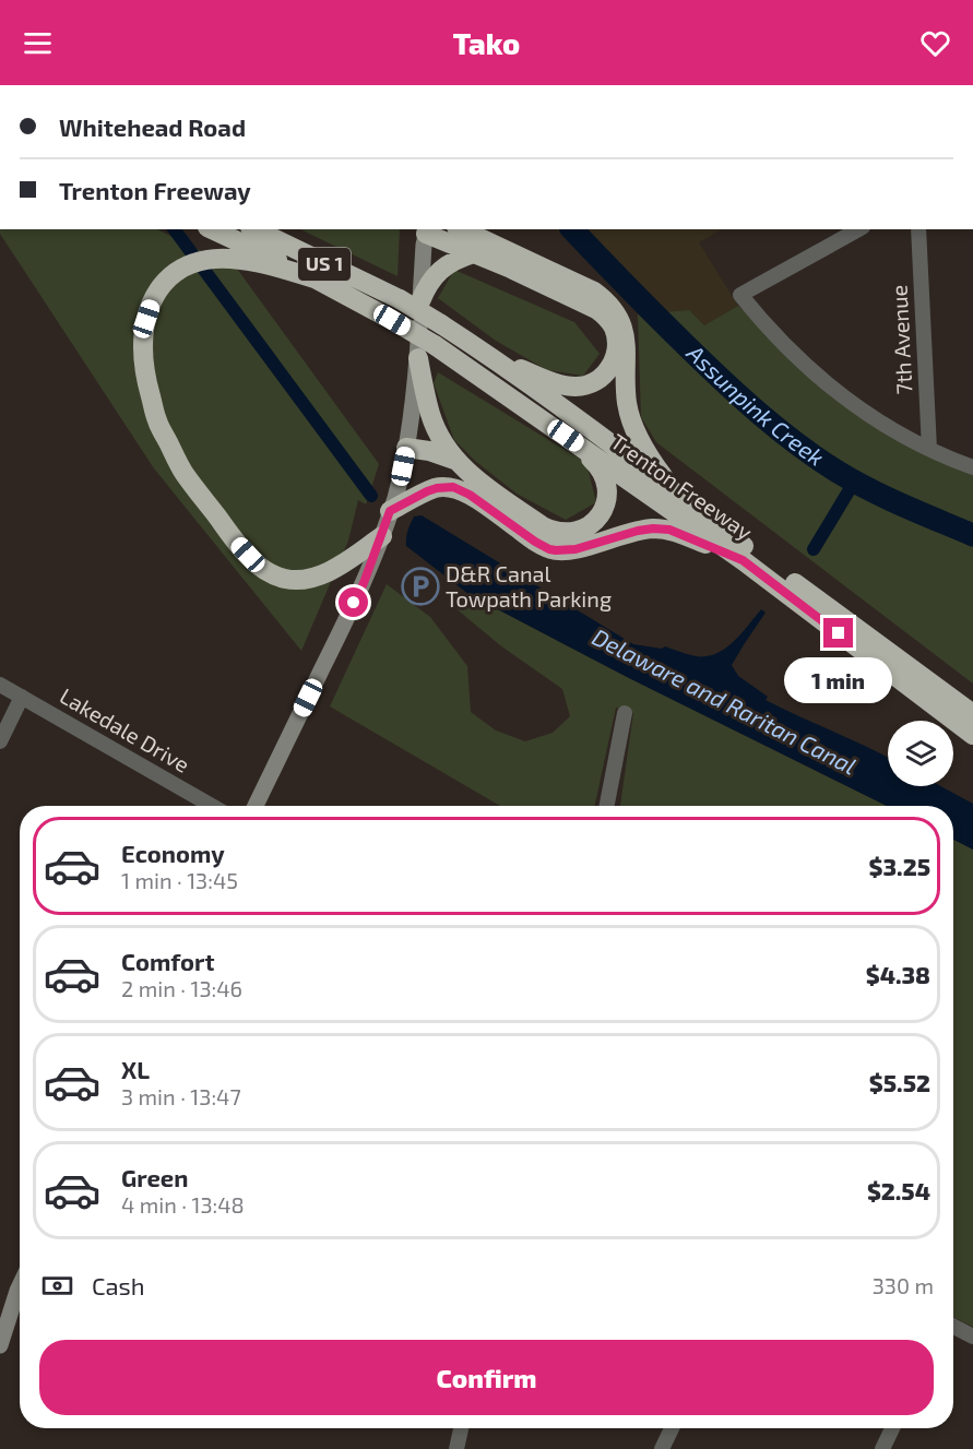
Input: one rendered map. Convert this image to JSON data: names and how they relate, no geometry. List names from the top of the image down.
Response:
{
  "streets": {
    "highway": ["US 1", "Trenton Freeway"],
    "street": ["7th Avenue", "Lakedale Drive"]
  },
  "water": ["Assunpink Creek", "Delaware and Raritan Canal"],
  "places": {
    "parking": ["D&R Canal Towpath Parking"]
  },
  "page": {
    "header": "Tako",
    "banner": ["Whitehead Road", "Trenton Freeway"],
    "bubble": "1 min",
    "list": [
      {
        "name": "Economy",
        "note": "1 min · 13:45",
        "value": "$3.25"
      },
      {
        "name": "Comfort",
        "note": "2 min · 13:46",
        "value": "$4.38"
      },
      {
        "name": "XL",
        "note": "3 min · 13:47",
        "value": "$5.52"
      },
      {
        "name": "Green",
        "note": "4 min · 13:48",
        "value": "$2.54"
      }
    ],
    "pay": ["Cash", "330 m"],
    "buttons": "Confirm"
  }
}
